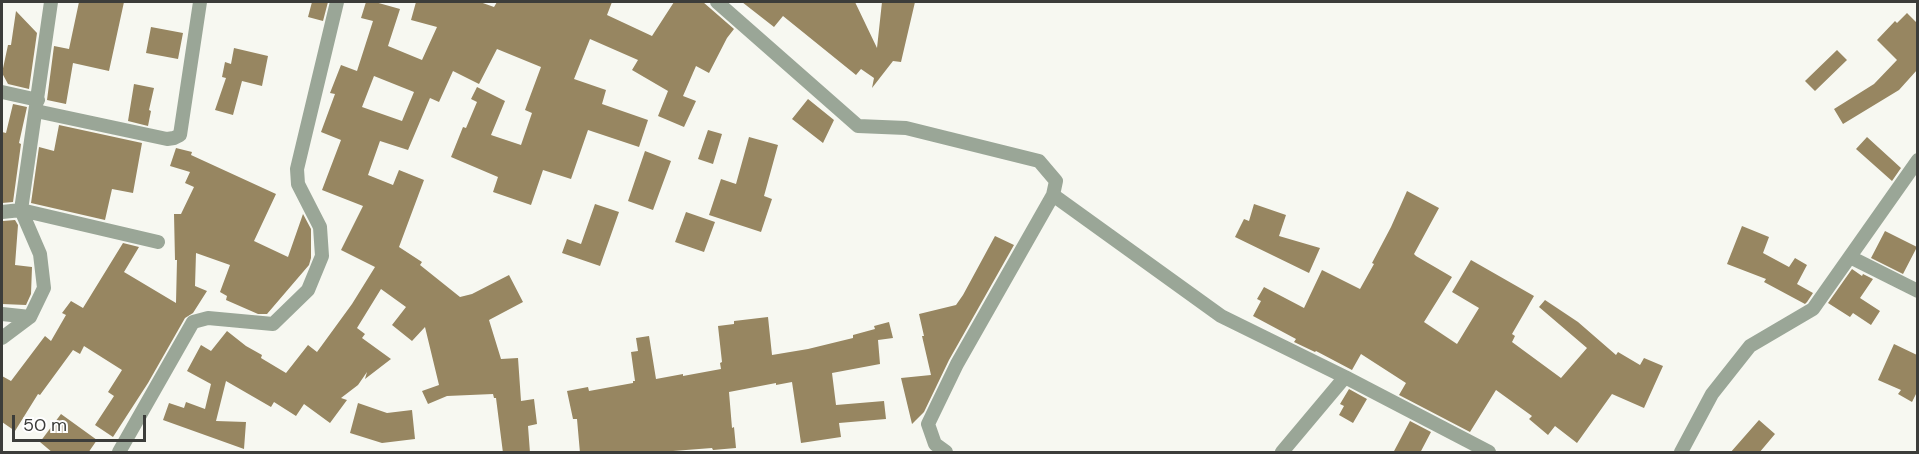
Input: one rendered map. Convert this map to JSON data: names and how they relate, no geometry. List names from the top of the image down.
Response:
{
  "scale_bar": "50 m"
}
